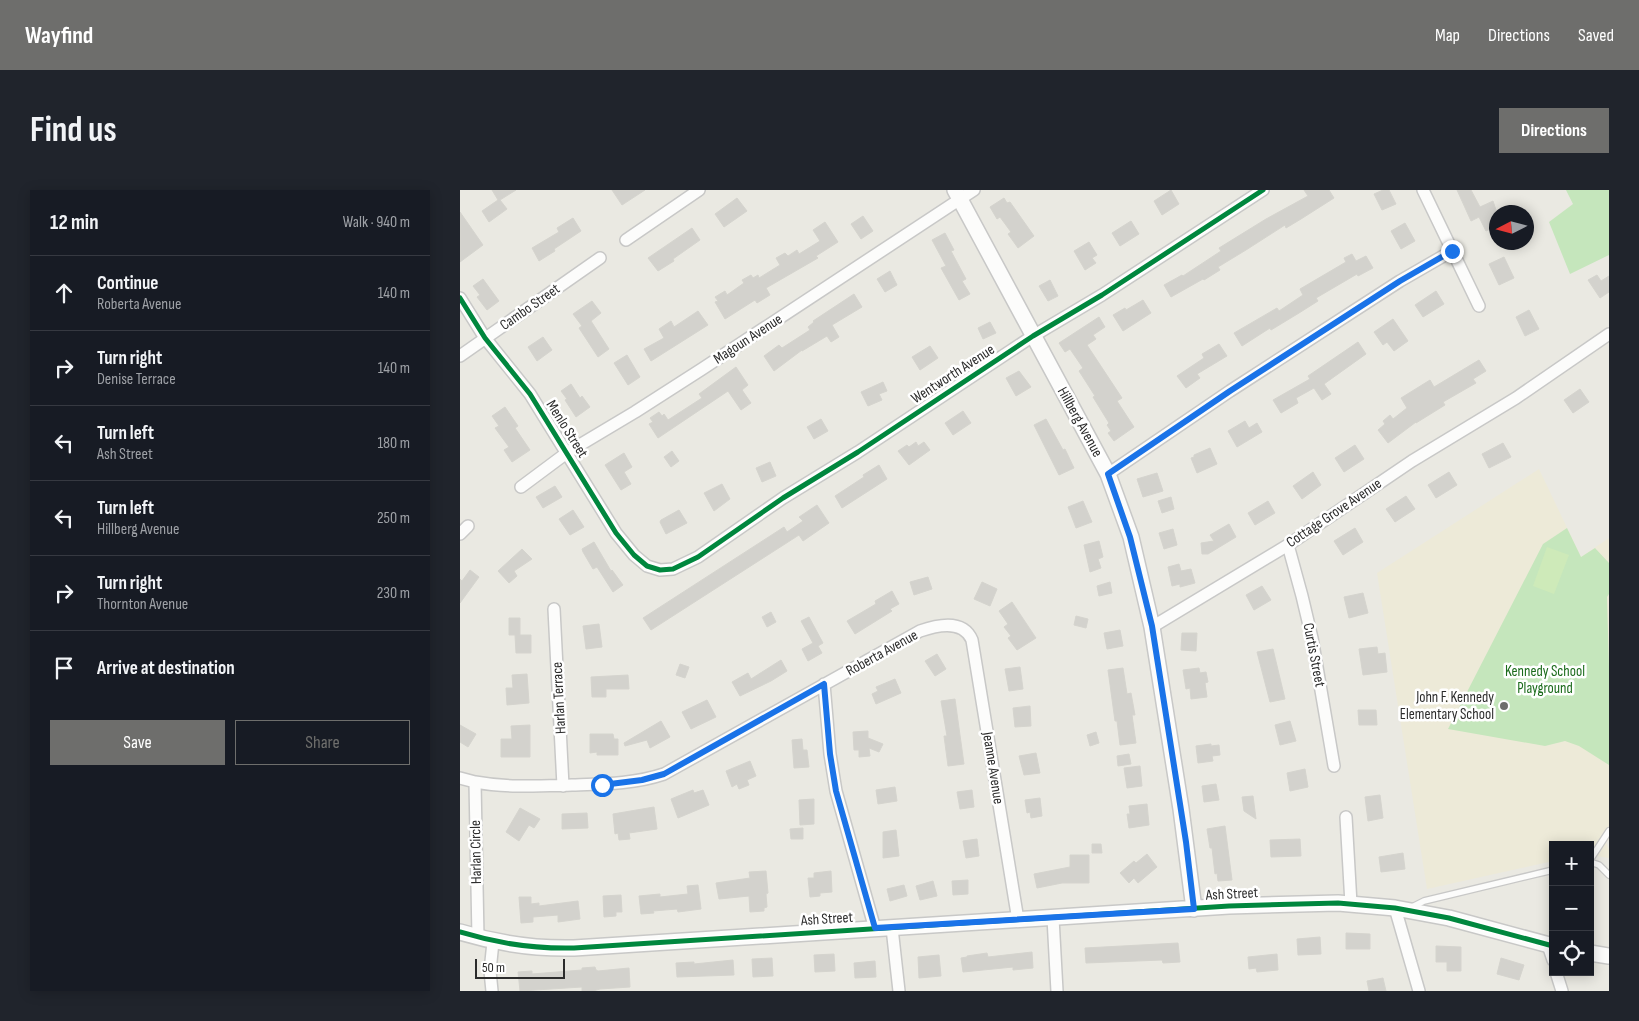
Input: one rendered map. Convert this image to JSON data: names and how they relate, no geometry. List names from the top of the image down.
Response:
{
  "streets": {
    "street": [
      "Cambo Street",
      "Magoun Avenue",
      "Wentworth Avenue",
      "Hillberg Avenue",
      "Menlo Street",
      "Cottage Grove Avenue",
      "Roberta Avenue",
      "Curtis Street",
      "Harlan Terrace",
      "Jeanne Avenue",
      "Harlan Circle",
      "Ash Street"
    ]
  },
  "crossings": [
    ["Cambo Street", "Menlo Street"],
    ["Magoun Avenue", "Hillberg Avenue"],
    ["Magoun Avenue", "Menlo Street"],
    ["Wentworth Avenue", "Hillberg Avenue"],
    ["Wentworth Avenue", "Menlo Street"],
    ["Hillberg Avenue", "Cottage Grove Avenue"],
    ["Hillberg Avenue", "Ash Street"],
    ["Cottage Grove Avenue", "Curtis Street"],
    ["Roberta Avenue", "Harlan Terrace"],
    ["Roberta Avenue", "Jeanne Avenue"],
    ["Roberta Avenue", "Harlan Circle"],
    ["Jeanne Avenue", "Ash Street"],
    ["Harlan Circle", "Ash Street"]
  ],
  "parks": ["Kennedy School Playground"],
  "places": ["John F. Kennedy Elementary School"],
  "scale_bar": "50 m",
  "north": "left",
  "page": {
    "header": "Wayfind",
    "nav": ["Map", "Directions", "Saved"],
    "buttons": [
      "Directions",
      ["Save", "Share"]
    ],
    "title": "Find us",
    "heading": ["12 min", "Walk · 940 m"],
    "list": [
      ["Continue", "Roberta Avenue", "140 m"],
      ["Turn right", "Denise Terrace", "140 m"],
      ["Turn left", "Ash Street", "180 m"],
      ["Turn left", "Hillberg Avenue", "250 m"],
      ["Turn right", "Thornton Avenue", "230 m"],
      "Arrive at destination"
    ],
    "map_buttons": ["+", "−"],
    "scale": "50 m"
  }
}
